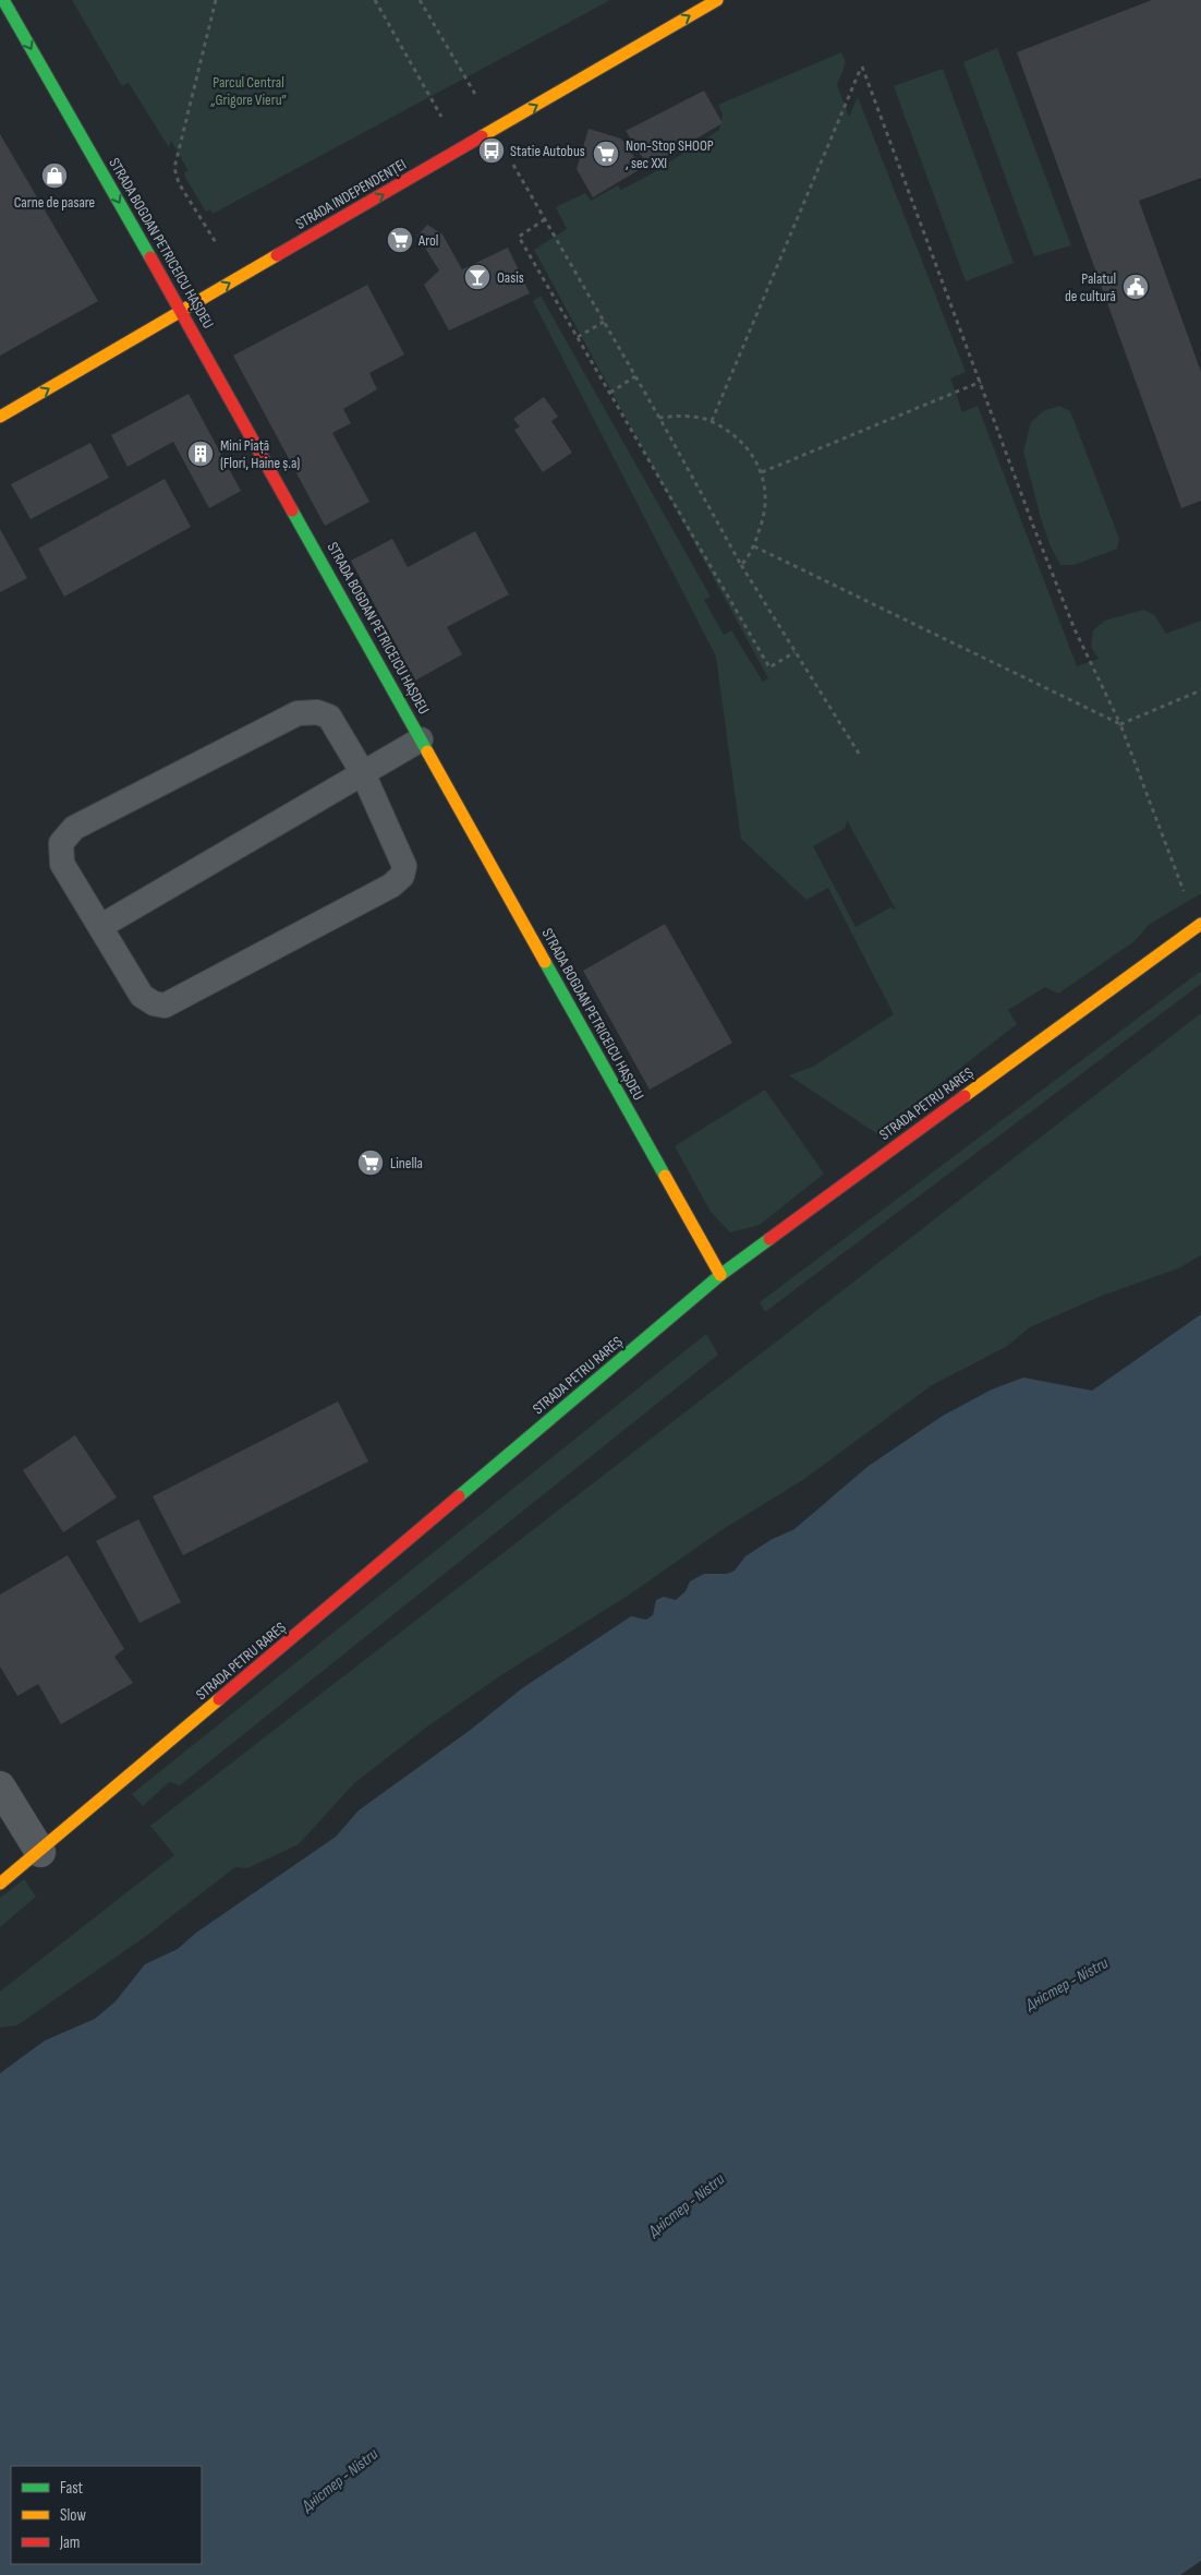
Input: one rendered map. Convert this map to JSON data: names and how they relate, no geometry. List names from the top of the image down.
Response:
{
  "streets": {
    "street": ["STRADA INDEPENDENȚEI", "STRADA BOGDAN PETRICEICU HAȘDEU", "STRADA PETRU RAREȘ"]
  },
  "crossings": [
    ["STRADA INDEPENDENȚEI", "STRADA BOGDAN PETRICEICU HAȘDEU"],
    ["STRADA BOGDAN PETRICEICU HAȘDEU", "STRADA PETRU RAREȘ"]
  ],
  "one_way": ["STRADA INDEPENDENȚEI"],
  "water": ["Дністер - Nistru"],
  "parks": ["Parcul Central „Grigore Vieru”"],
  "places": {
    "bus stop": ["Statie Autobus"],
    "supermarket": ["Non-Stop SHOOP , sec XXI", "Arol", "Linella"],
    "shop": ["Carne de pasare"],
    "bar": ["Oasis"],
    "public building": ["Palatul de cultură"],
    "building": ["Mini Piață (Flori, Haine ș.a)"]
  },
  "legend": ["Fast", "Slow", "Jam"]
}
